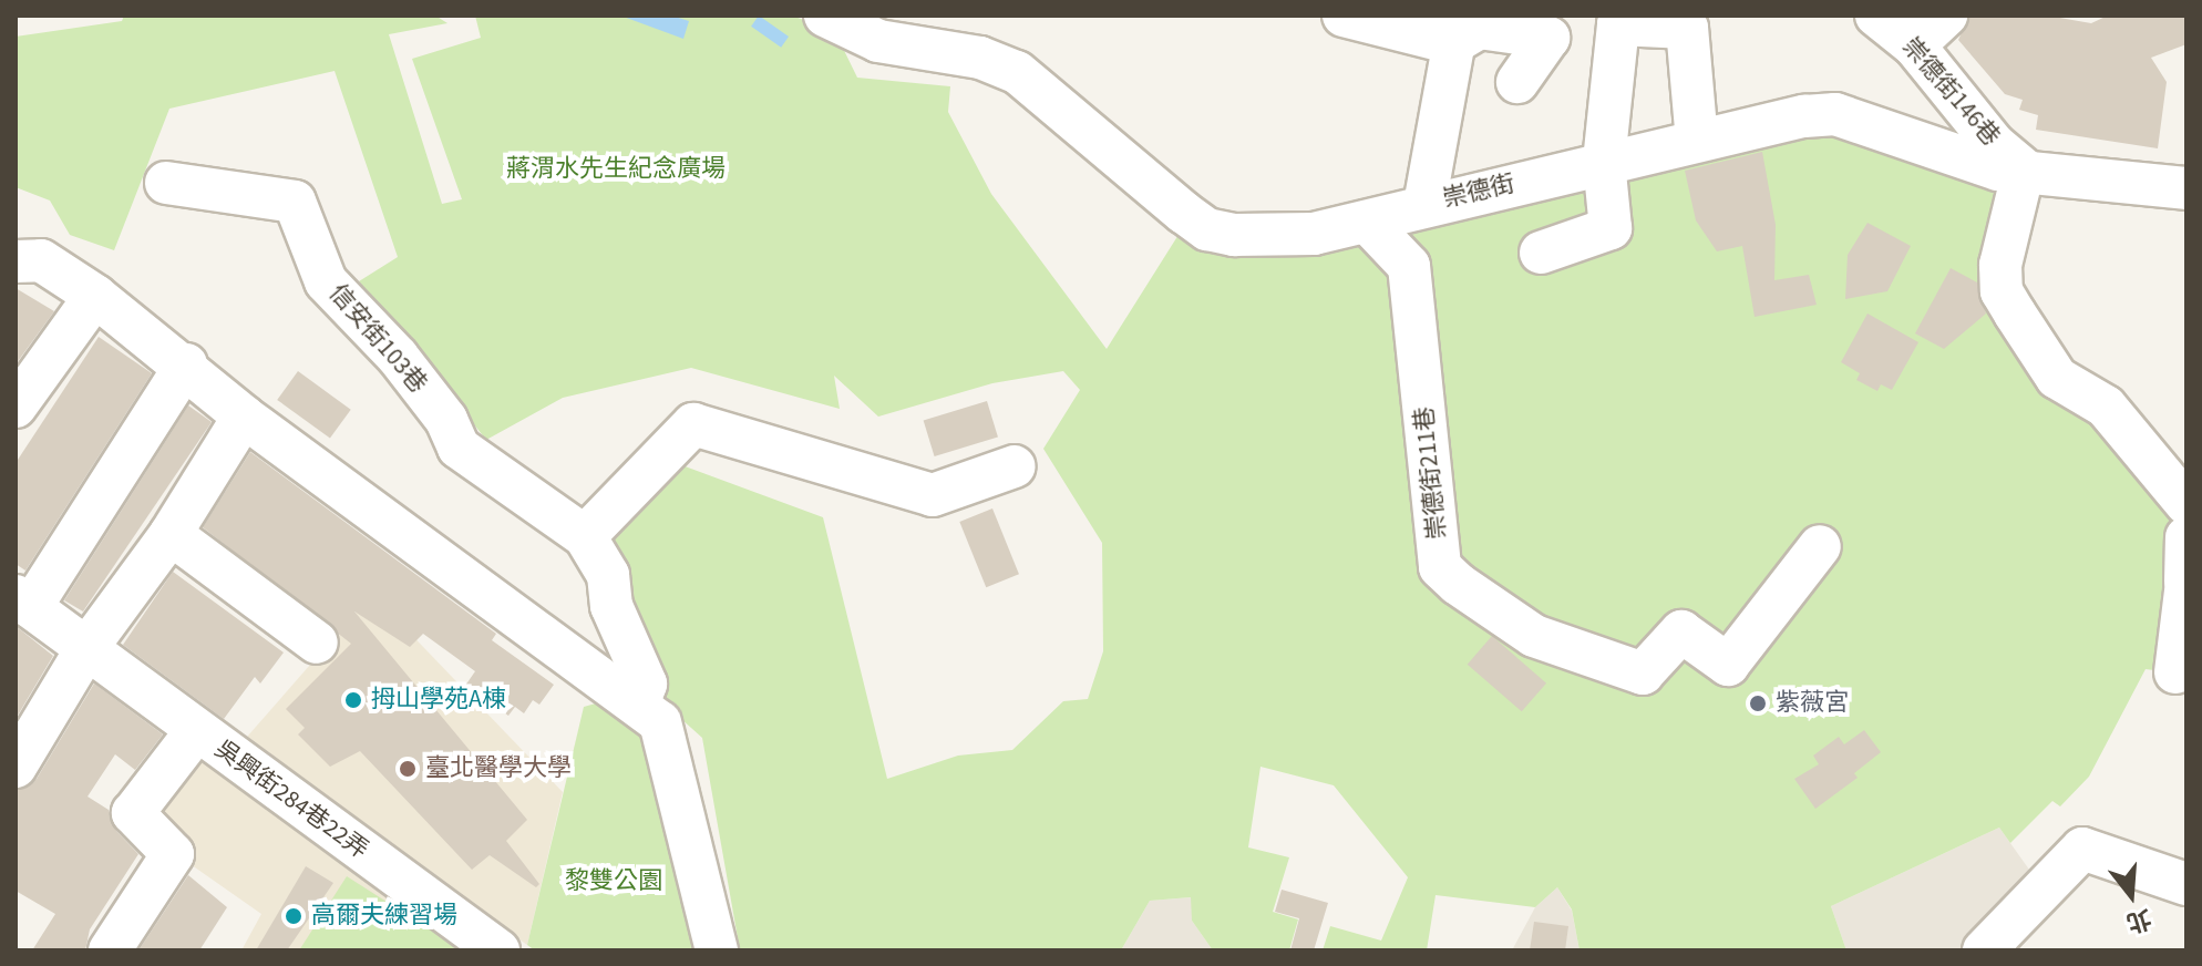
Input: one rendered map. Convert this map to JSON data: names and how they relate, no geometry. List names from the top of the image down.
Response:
{
  "streets": {
    "street": [
      "崇德街146巷",
      "崇德街",
      "信安街103巷",
      "崇德街211巷",
      "吳興街284巷22弄"
    ]
  },
  "crossings": [
    ["崇德街146巷", "崇德街"],
    ["崇德街", "崇德街211巷"]
  ],
  "parks": ["蔣渭水先生紀念廣場", "黎雙公園"],
  "places": [
    "拇山學苑A棟",
    "紫薇宮",
    "臺北醫學大學",
    "高爾夫練習場"
  ],
  "north": "bottom"
}
